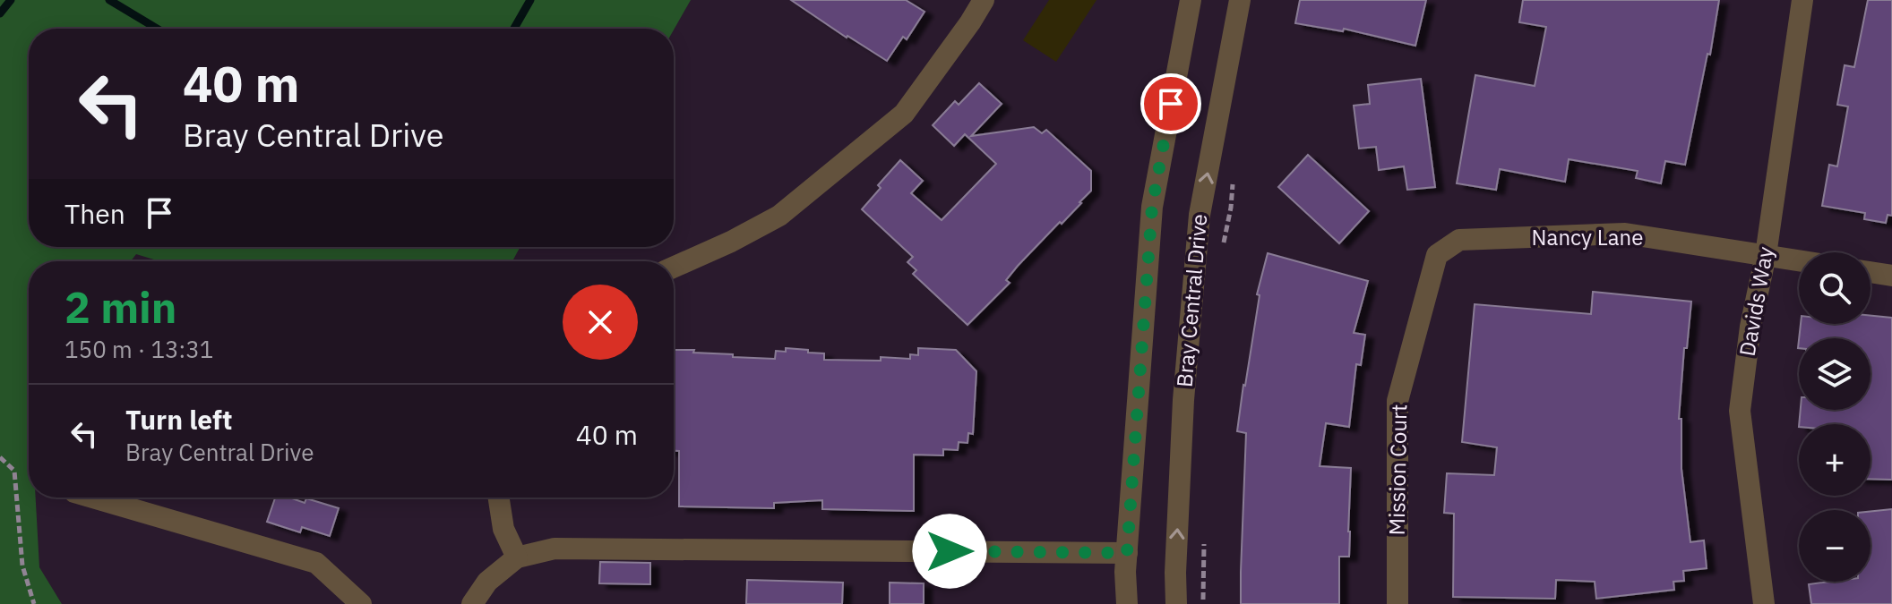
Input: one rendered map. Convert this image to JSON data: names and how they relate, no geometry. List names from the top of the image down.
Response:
{
  "streets": {
    "street": [
      "Nancy Lane",
      "Bray Central Drive",
      "Davids Way",
      "Mission Court"
    ]
  },
  "crossings": [
    ["Nancy Lane", "Davids Way"],
    ["Nancy Lane", "Mission Court"]
  ],
  "page": {
    "turn": ["40 m", "Bray Central Drive"],
    "then": "Then",
    "map_buttons": ["+", "−"],
    "heading": ["2 min", "150 m · 13:31"],
    "list": [
      {
        "name": "Turn left",
        "note": "Bray Central Drive",
        "value": "40 m"
      }
    ]
  }
}
